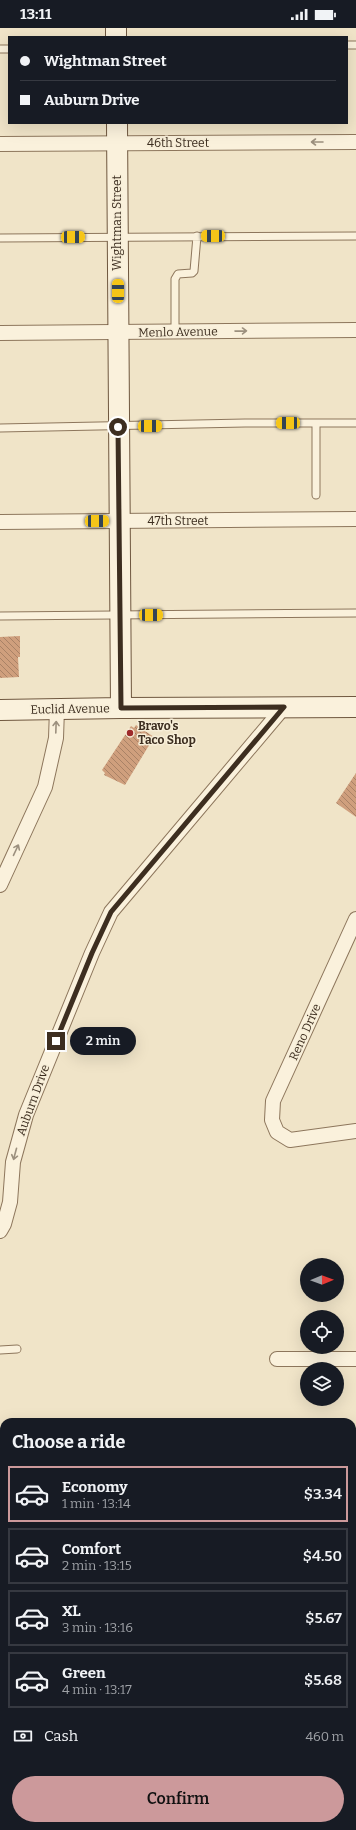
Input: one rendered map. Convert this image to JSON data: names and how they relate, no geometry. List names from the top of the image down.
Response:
{
  "streets": {
    "main road": ["Wightman Street", "Euclid Avenue"],
    "street": [
      "46th Street",
      "Menlo Avenue",
      "47th Street",
      "Reno Drive",
      "Auburn Drive"
    ]
  },
  "crossings": [
    ["46th Street", "Wightman Street"],
    ["Wightman Street", "Menlo Avenue"],
    ["Wightman Street", "47th Street"],
    ["Wightman Street", "Euclid Avenue"],
    ["Euclid Avenue", "Auburn Drive"]
  ],
  "one_way": ["46th Street", "Menlo Avenue", "Auburn Drive"],
  "places": ["Bravo's Taco Shop"],
  "north": "right",
  "page": {
    "status": "13:11",
    "banner": ["Wightman Street", "Auburn Drive"],
    "bubble": "2 min",
    "heading": "Choose a ride",
    "list": [
      {
        "name": "Economy",
        "note": "1 min · 13:14",
        "value": "$3.34"
      },
      {
        "name": "Comfort",
        "note": "2 min · 13:15",
        "value": "$4.50"
      },
      {
        "name": "XL",
        "note": "3 min · 13:16",
        "value": "$5.67"
      },
      {
        "name": "Green",
        "note": "4 min · 13:17",
        "value": "$5.68"
      }
    ],
    "pay": ["Cash", "460 m"],
    "buttons": "Confirm"
  }
}
